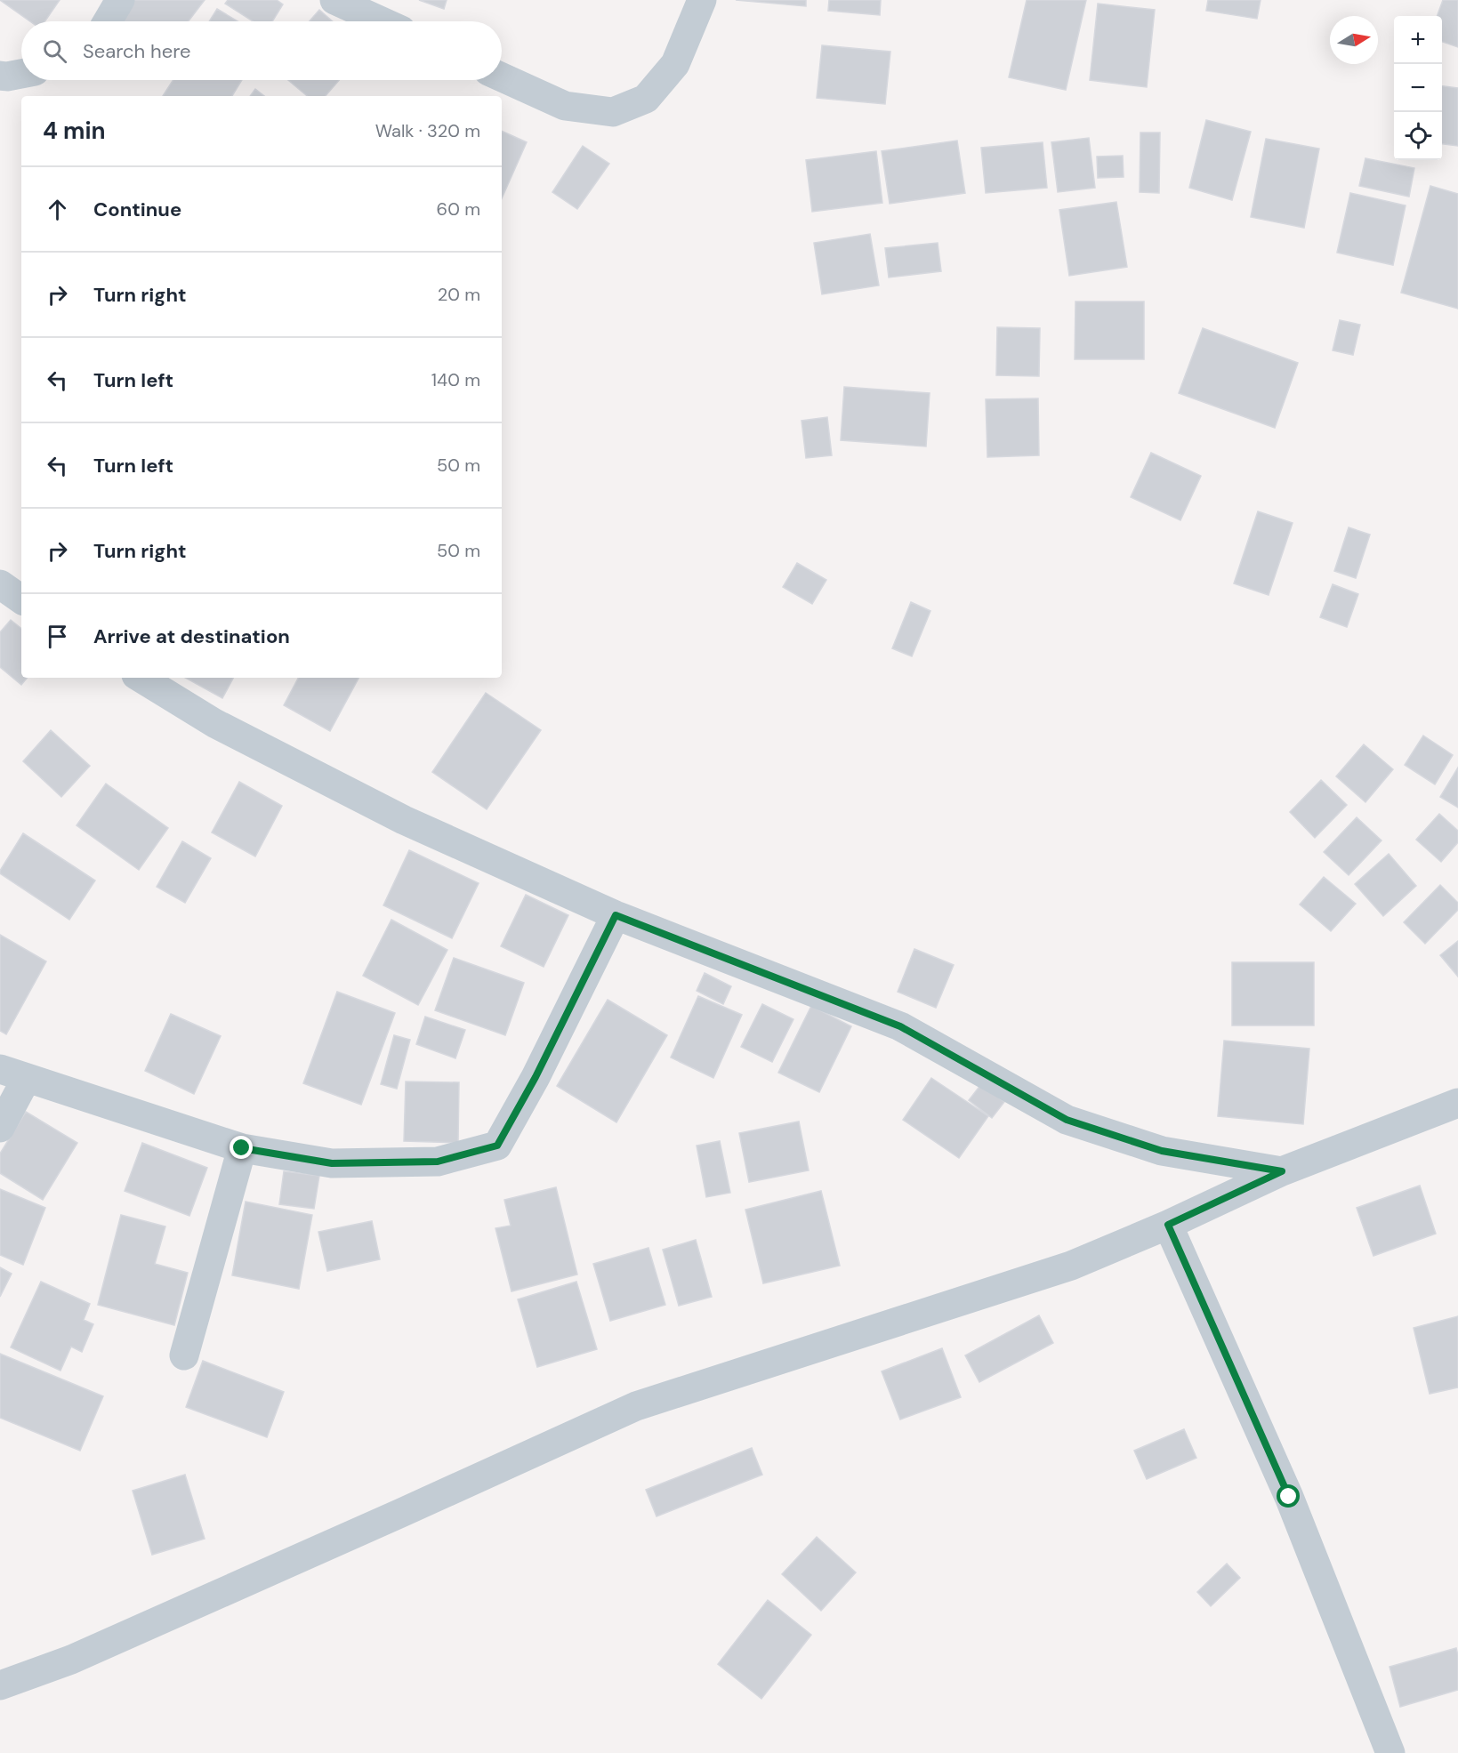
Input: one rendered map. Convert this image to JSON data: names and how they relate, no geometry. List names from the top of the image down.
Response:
{
  "north": "right",
  "page": {
    "map_buttons": ["+", "−"],
    "search": "Search here",
    "heading": ["4 min", "Walk · 320 m"],
    "list": [
      ["Continue", "60 m"],
      ["Turn right", "20 m"],
      ["Turn left", "140 m"],
      ["Turn left", "50 m"],
      ["Turn right", "50 m"],
      "Arrive at destination"
    ]
  }
}
